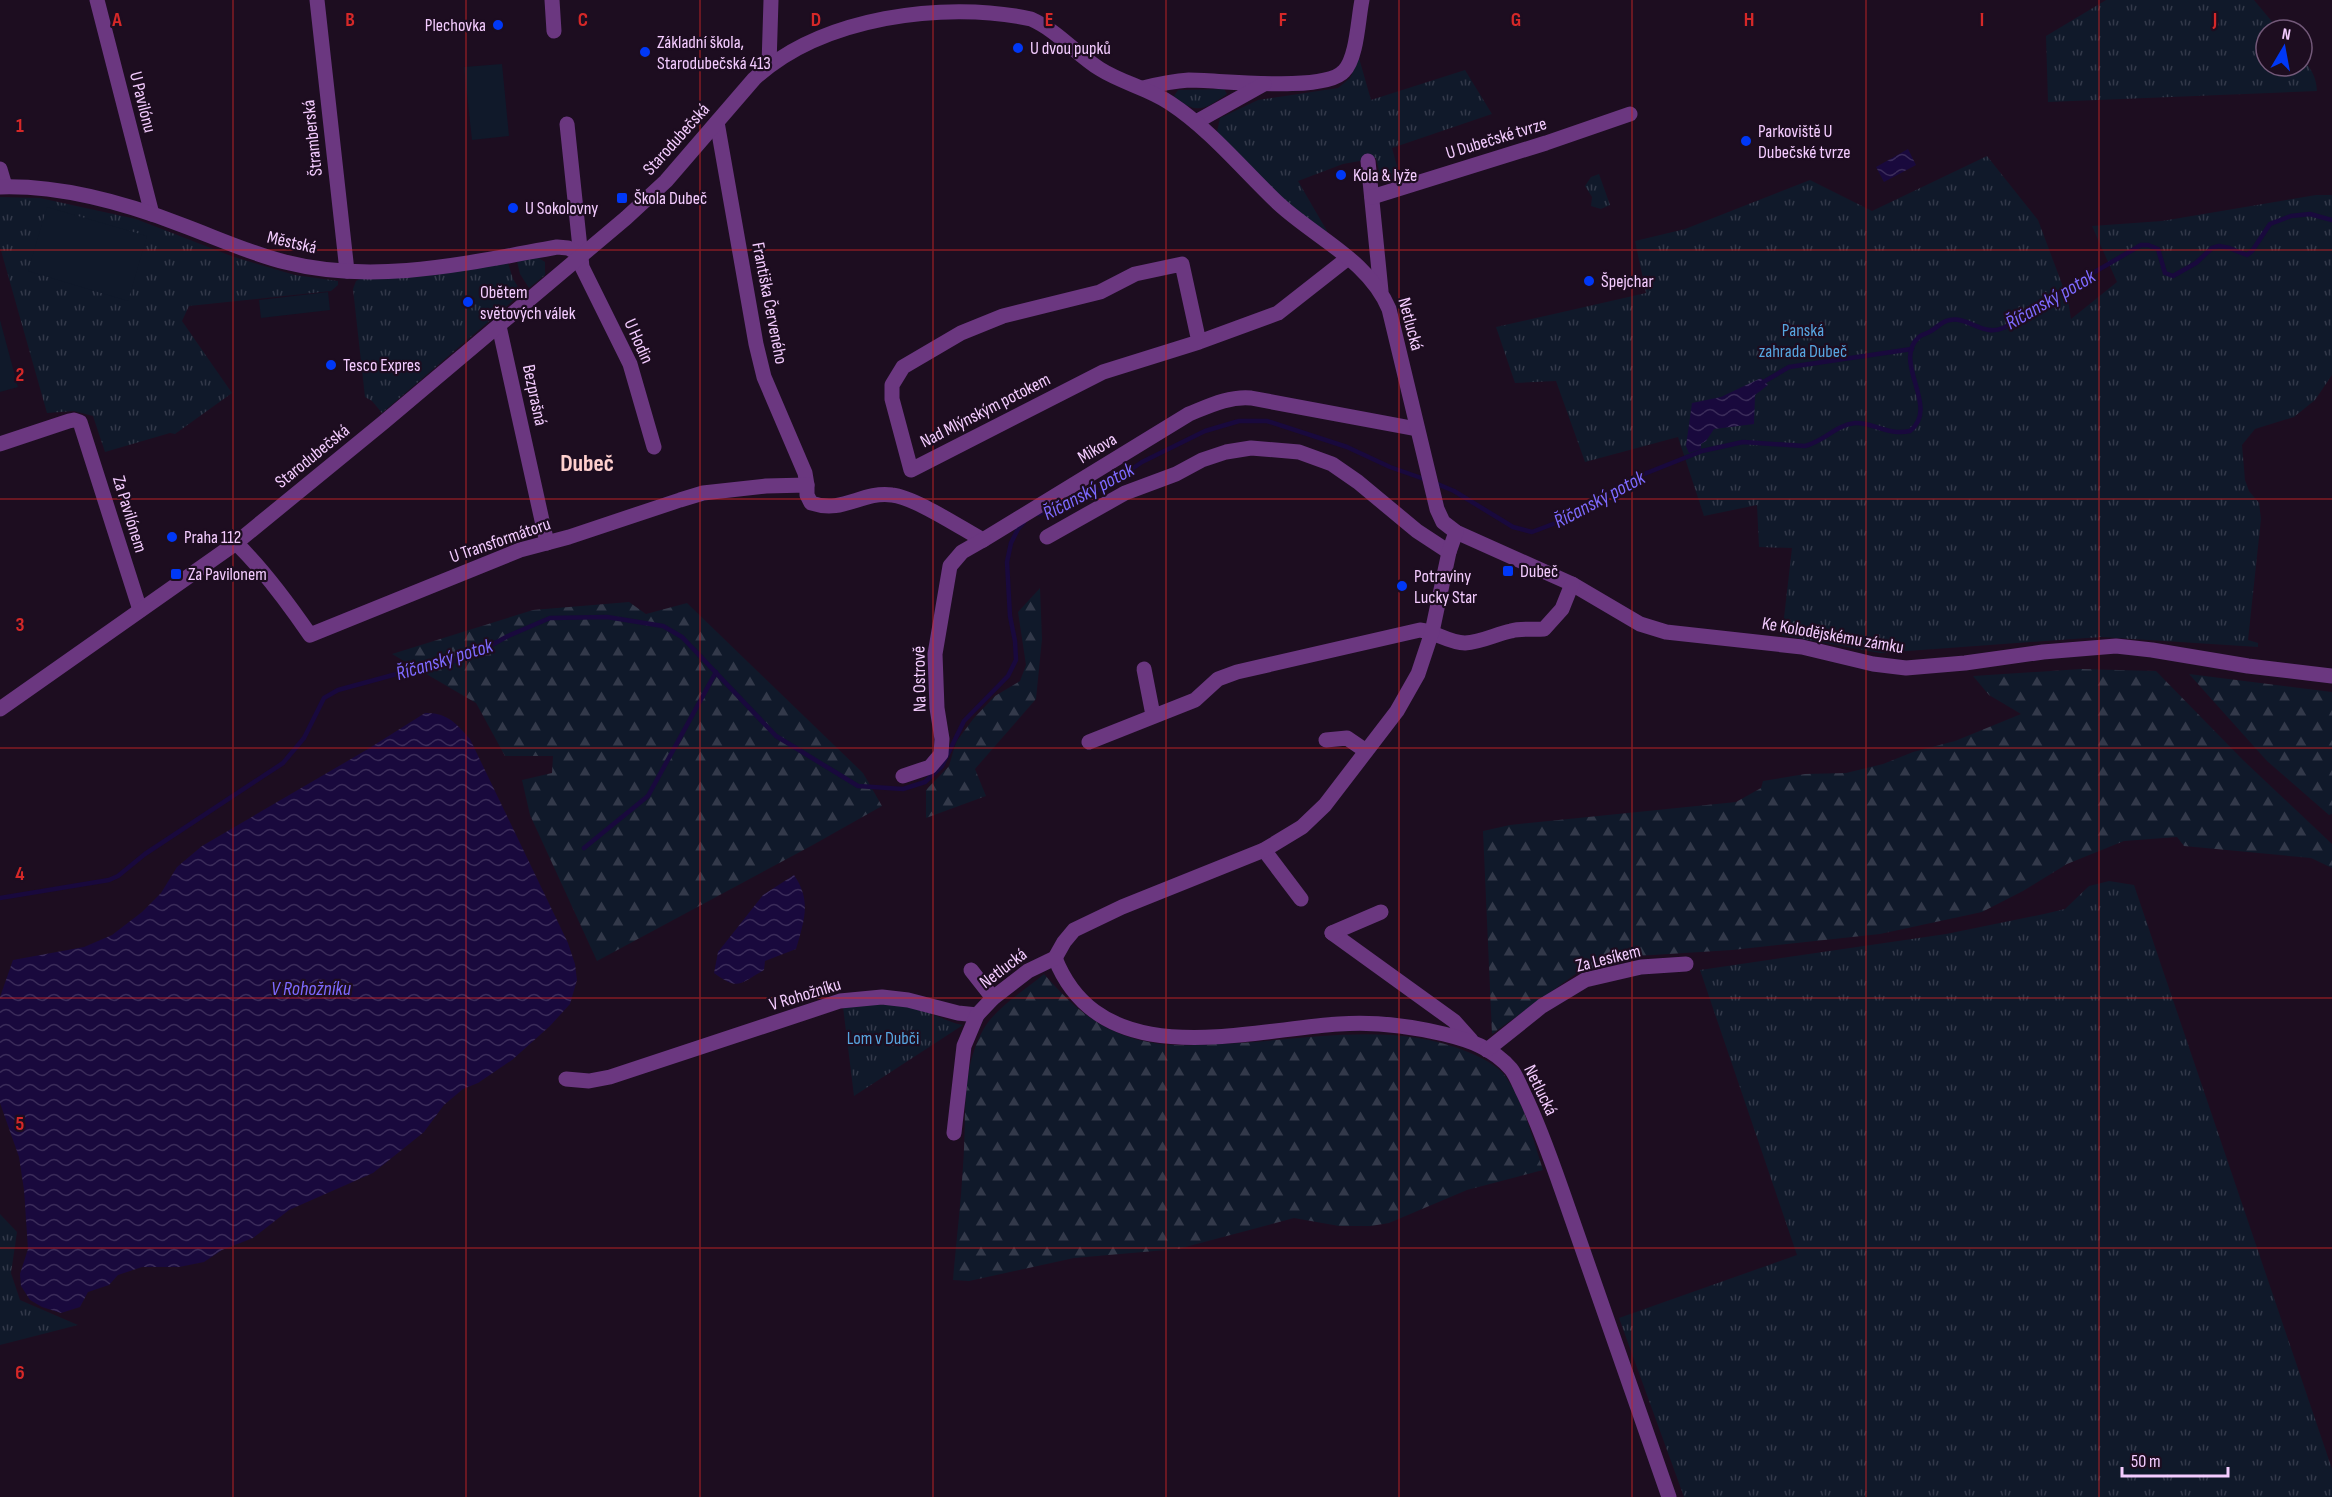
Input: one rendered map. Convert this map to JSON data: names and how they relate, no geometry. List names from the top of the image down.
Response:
{
  "streets": {
    "street": [
      "U Pavilónu",
      "Štramberská",
      "U Dubečské tvrze",
      "Starodubečská",
      "Městská",
      "Františka Červeného",
      "Netlucká",
      "U Hodin",
      "Bezprašná",
      "Nad Mlýnským potokem",
      "Mikova",
      "Za Pavilónem",
      "U Transformátoru",
      "Ke Kolodějskému zámku",
      "Na Ostrově",
      "Za Lesíkem",
      "V Rohožníku"
    ]
  },
  "crossings": [
    ["U Pavilónu", "Městská"],
    ["Štramberská", "Městská"],
    ["Starodubečská", "Městská"],
    ["Starodubečská", "Františka Červeného"],
    ["Starodubečská", "Netlucká"],
    ["Starodubečská", "U Hodin"],
    ["Starodubečská", "Bezprašná"],
    ["Starodubečská", "Za Pavilónem"],
    ["Starodubečská", "U Transformátoru"],
    ["Městská", "U Hodin"],
    ["Františka Červeného", "U Transformátoru"],
    ["Netlucká", "Nad Mlýnským potokem"],
    ["Netlucká", "Mikova"],
    ["Netlucká", "Ke Kolodějskému zámku"],
    ["Netlucká", "Za Lesíkem"],
    ["Netlucká", "V Rohožníku"],
    ["Bezprašná", "U Transformátoru"],
    ["Mikova", "Na Ostrově"]
  ],
  "districts": ["Dubeč"],
  "water": ["Říčanský potok", "V Rohožníku"],
  "parks": ["Panská zahrada Dubeč", "Lom v Dubči"],
  "places": {
    "other": [
      "Plechovka",
      "U dvou pupků",
      "Základní škola, Starodubečská 413",
      "Parkoviště U Dubečské tvrze",
      "Kola & lyže",
      "U Sokolovny",
      "Špejchar",
      "Obětem světových válek",
      "Tesco Expres",
      "Praha 112",
      "Potraviny Lucky Star"
    ],
    "transit": ["Škola Dubeč", "Dubeč", "Za Pavilonem"]
  },
  "scale_bar": "50 m",
  "north": "top",
  "grid": {
    "columns": [
      "A",
      "B",
      "C",
      "D",
      "E",
      "F",
      "G",
      "H",
      "I",
      "J"
    ],
    "rows": [
      "1",
      "2",
      "3",
      "4",
      "5",
      "6"
    ]
  }
}
